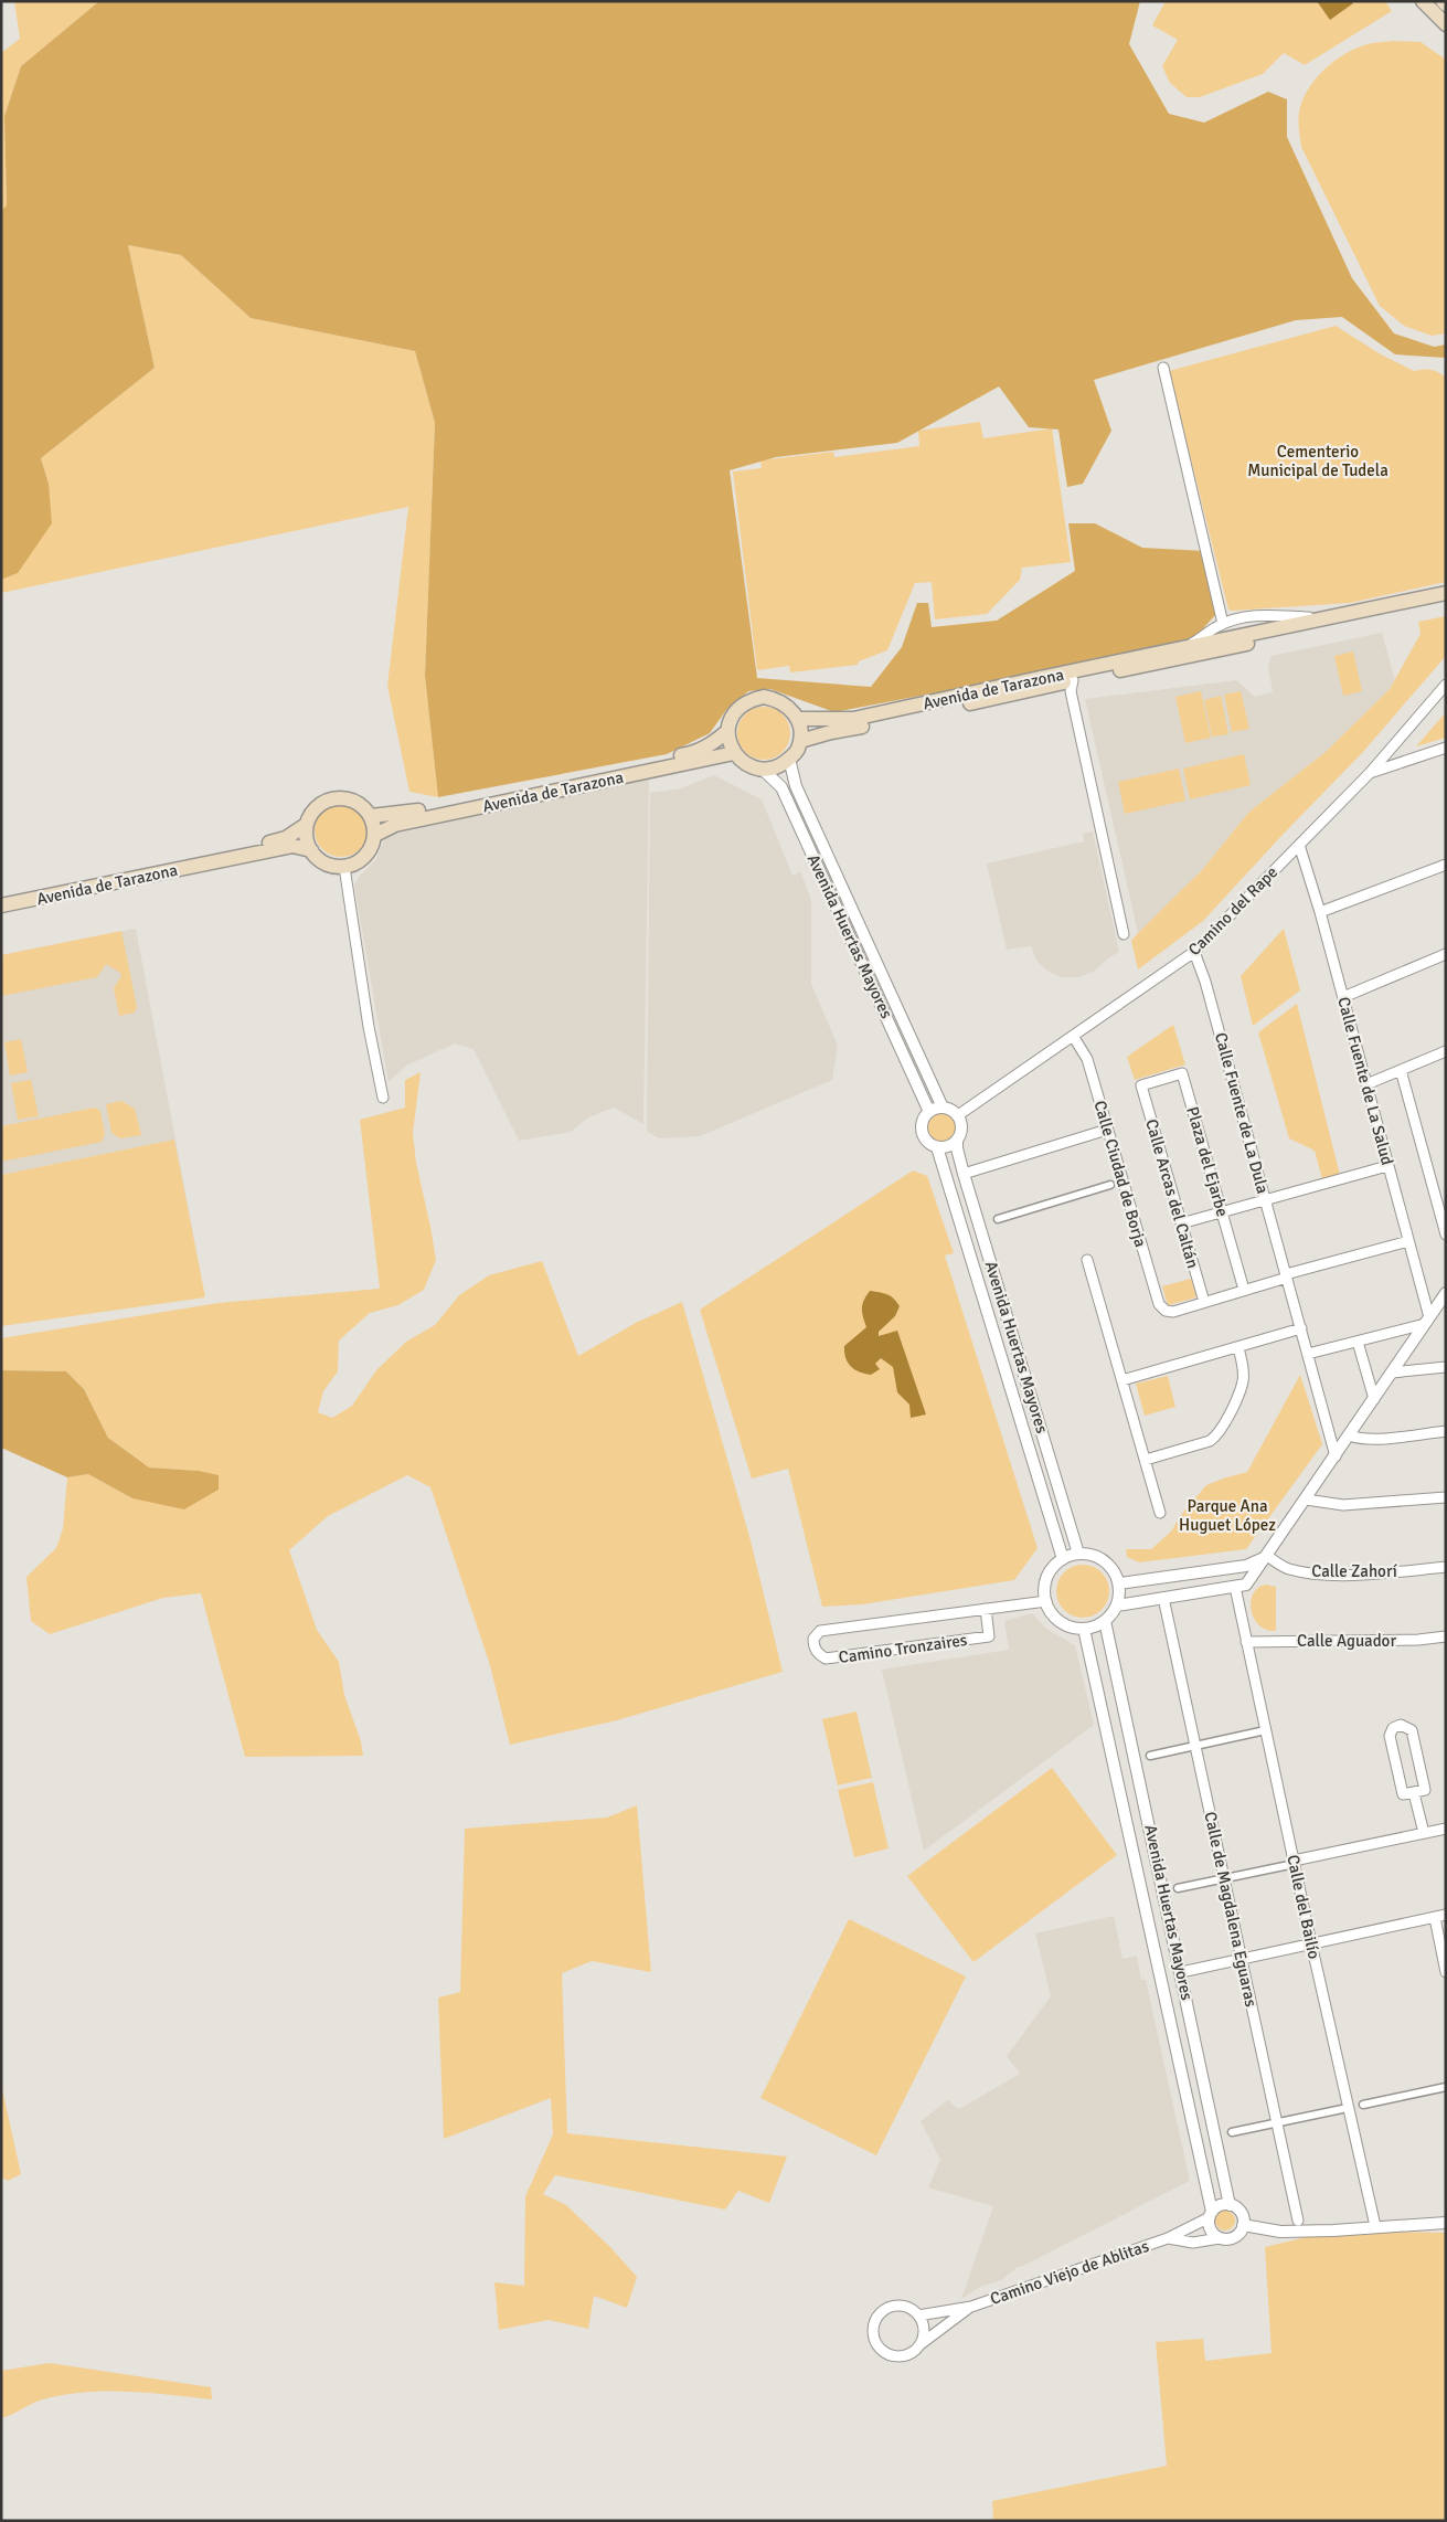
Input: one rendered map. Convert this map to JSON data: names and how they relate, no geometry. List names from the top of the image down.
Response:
{
  "streets": {
    "main road": ["Avenida de Tarazona"],
    "street": [
      "Camino del Rape",
      "Avenida Huertas Mayores",
      "Calle Fuente de La Salud",
      "Calle Fuente de La Dula",
      "Plaza del Ejarbe",
      "Calle Ciudad de Borja",
      "Calle Arcas del Caltán",
      "Calle Zahorí",
      "Calle Aguador",
      "Camino Tronzaires",
      "Calle del Bailío",
      "Calle de Magdalena Eguaras",
      "Camino Viejo de Ablitas"
    ]
  },
  "crossings": [
    ["Avenida de Tarazona", "Avenida Huertas Mayores"],
    ["Camino del Rape", "Avenida Huertas Mayores"],
    ["Camino del Rape", "Calle Fuente de La Salud"],
    ["Camino del Rape", "Calle Fuente de La Dula"],
    ["Camino del Rape", "Calle Ciudad de Borja"],
    ["Avenida Huertas Mayores", "Camino Tronzaires"],
    ["Avenida Huertas Mayores", "Camino Viejo de Ablitas"],
    ["Plaza del Ejarbe", "Calle Arcas del Caltán"],
    ["Calle Ciudad de Borja", "Calle Arcas del Caltán"],
    ["Calle Aguador", "Calle del Bailío"]
  ],
  "parks": ["Cementerio Municipal de Tudela", "Parque Ana Huguet López"]
}
